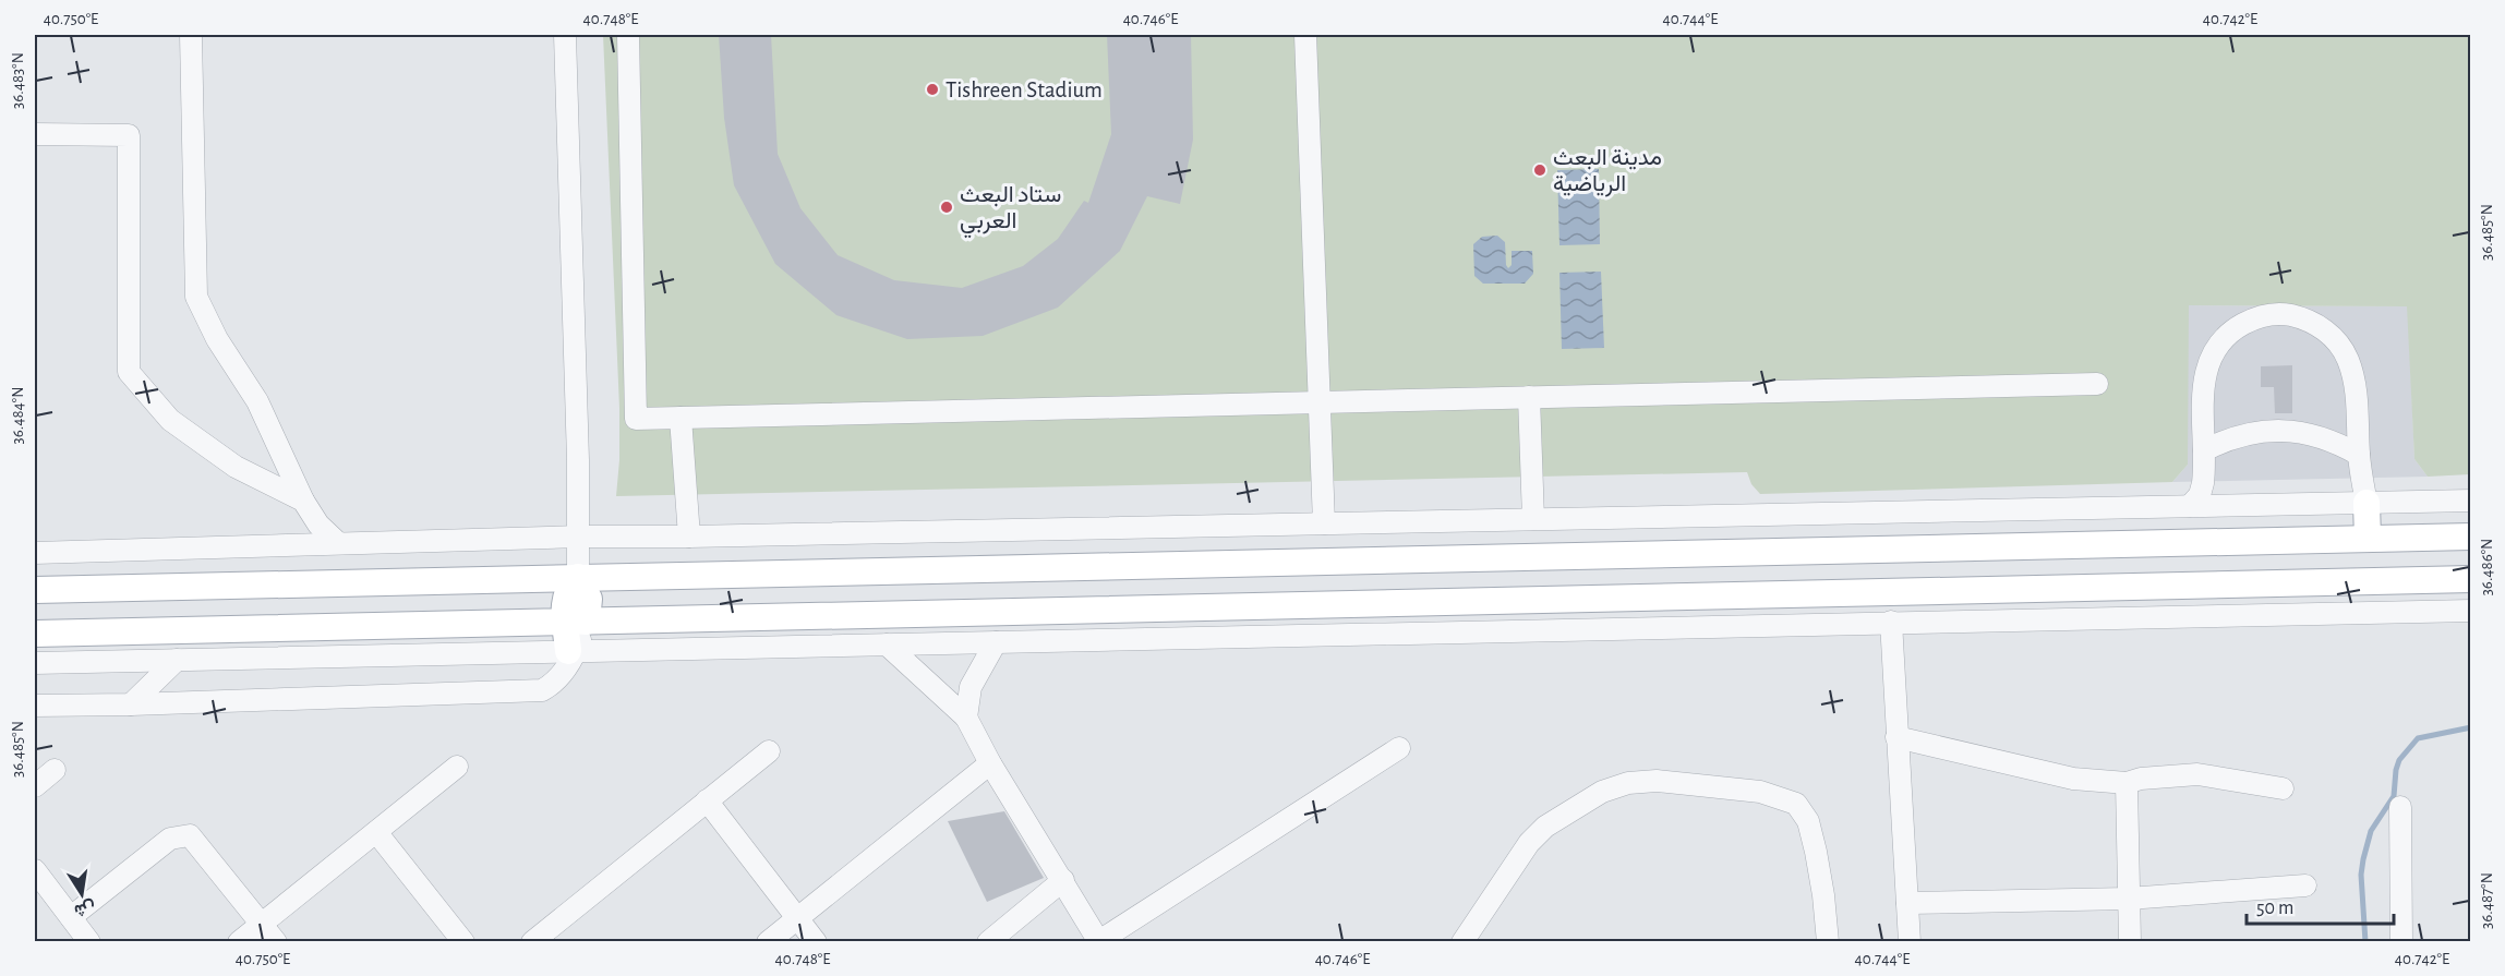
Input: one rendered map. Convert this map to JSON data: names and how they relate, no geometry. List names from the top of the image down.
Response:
{
  "places": ["Tishreen Stadium", "مدينة البعث الرياضية", "ستاد البعث العربي"],
  "scale_bar": "50 m",
  "north": "bottom",
  "coordinates": [
    "40.750°E",
    "40.748°E",
    "40.746°E",
    "40.744°E",
    "40.742°E",
    "36.483°N",
    "36.485°N",
    "36.484°N",
    "36.486°N",
    "36.487°N"
  ]
}
